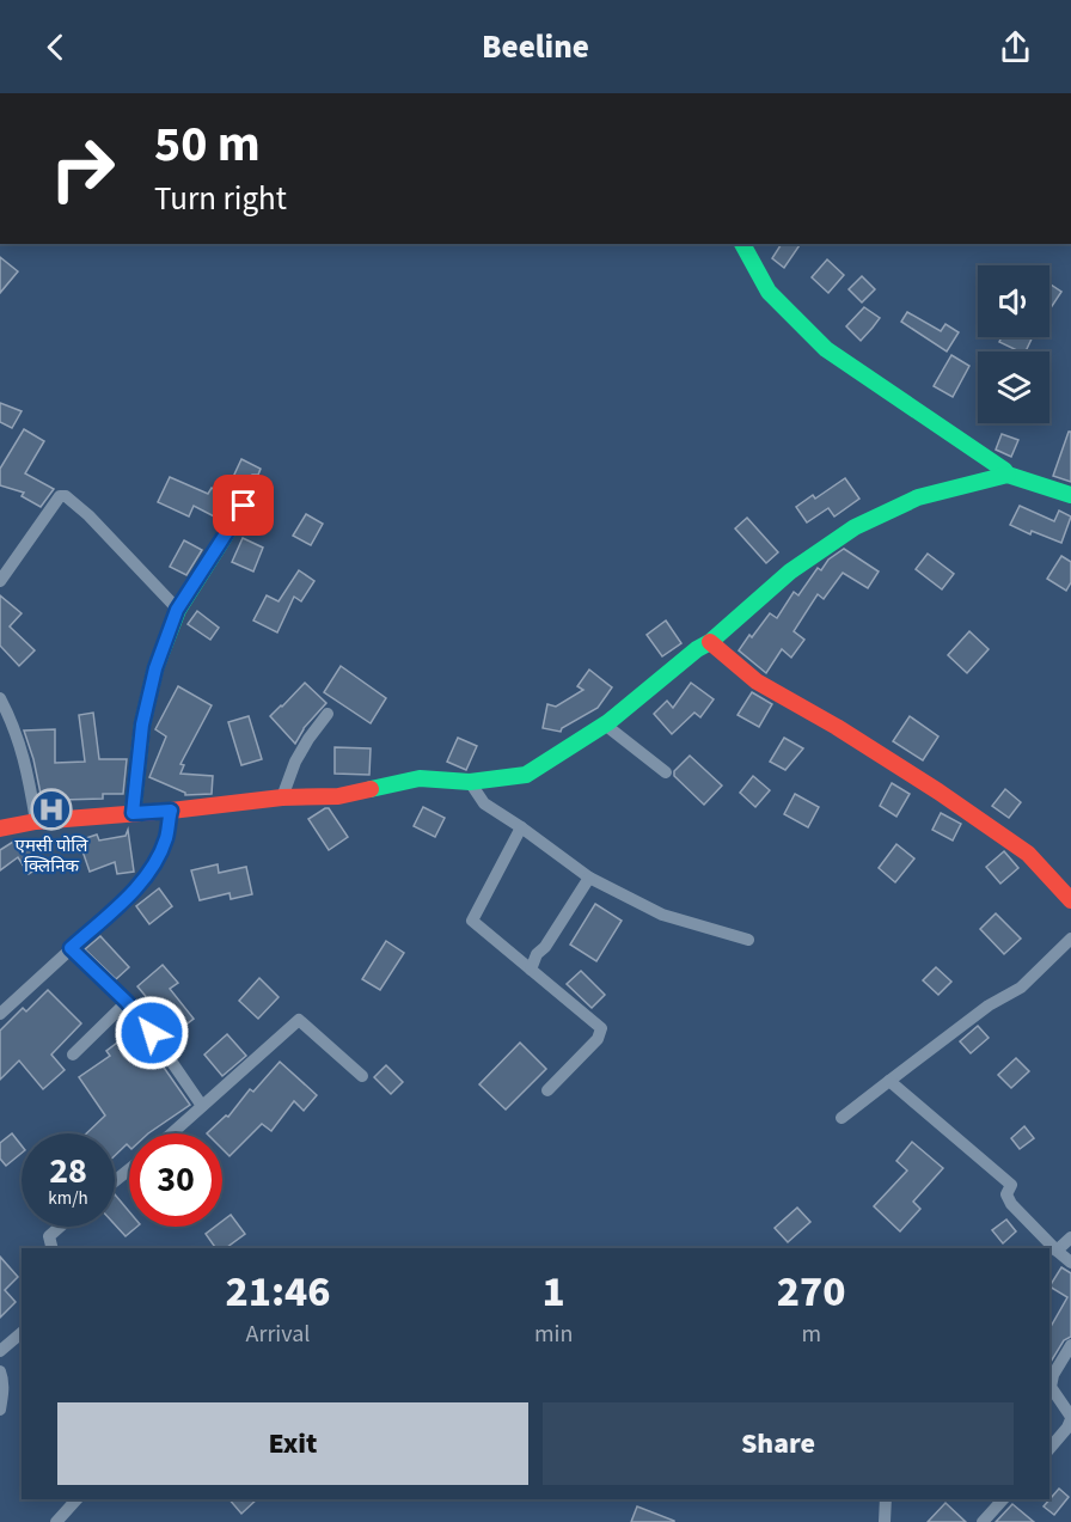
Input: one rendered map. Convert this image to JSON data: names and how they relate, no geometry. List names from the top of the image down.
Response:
{
  "places": {
    "hospital": ["एमसी पोलि क्लिनिक"]
  },
  "page": {
    "header": "Beeline",
    "turn": ["50 m", "Turn right"],
    "speed": "28 km/h",
    "limit": "30",
    "eta": [
      "21:46",
      "Arrival",
      "1",
      "min",
      "270",
      "m"
    ],
    "buttons": ["Exit", "Share"]
  }
}
